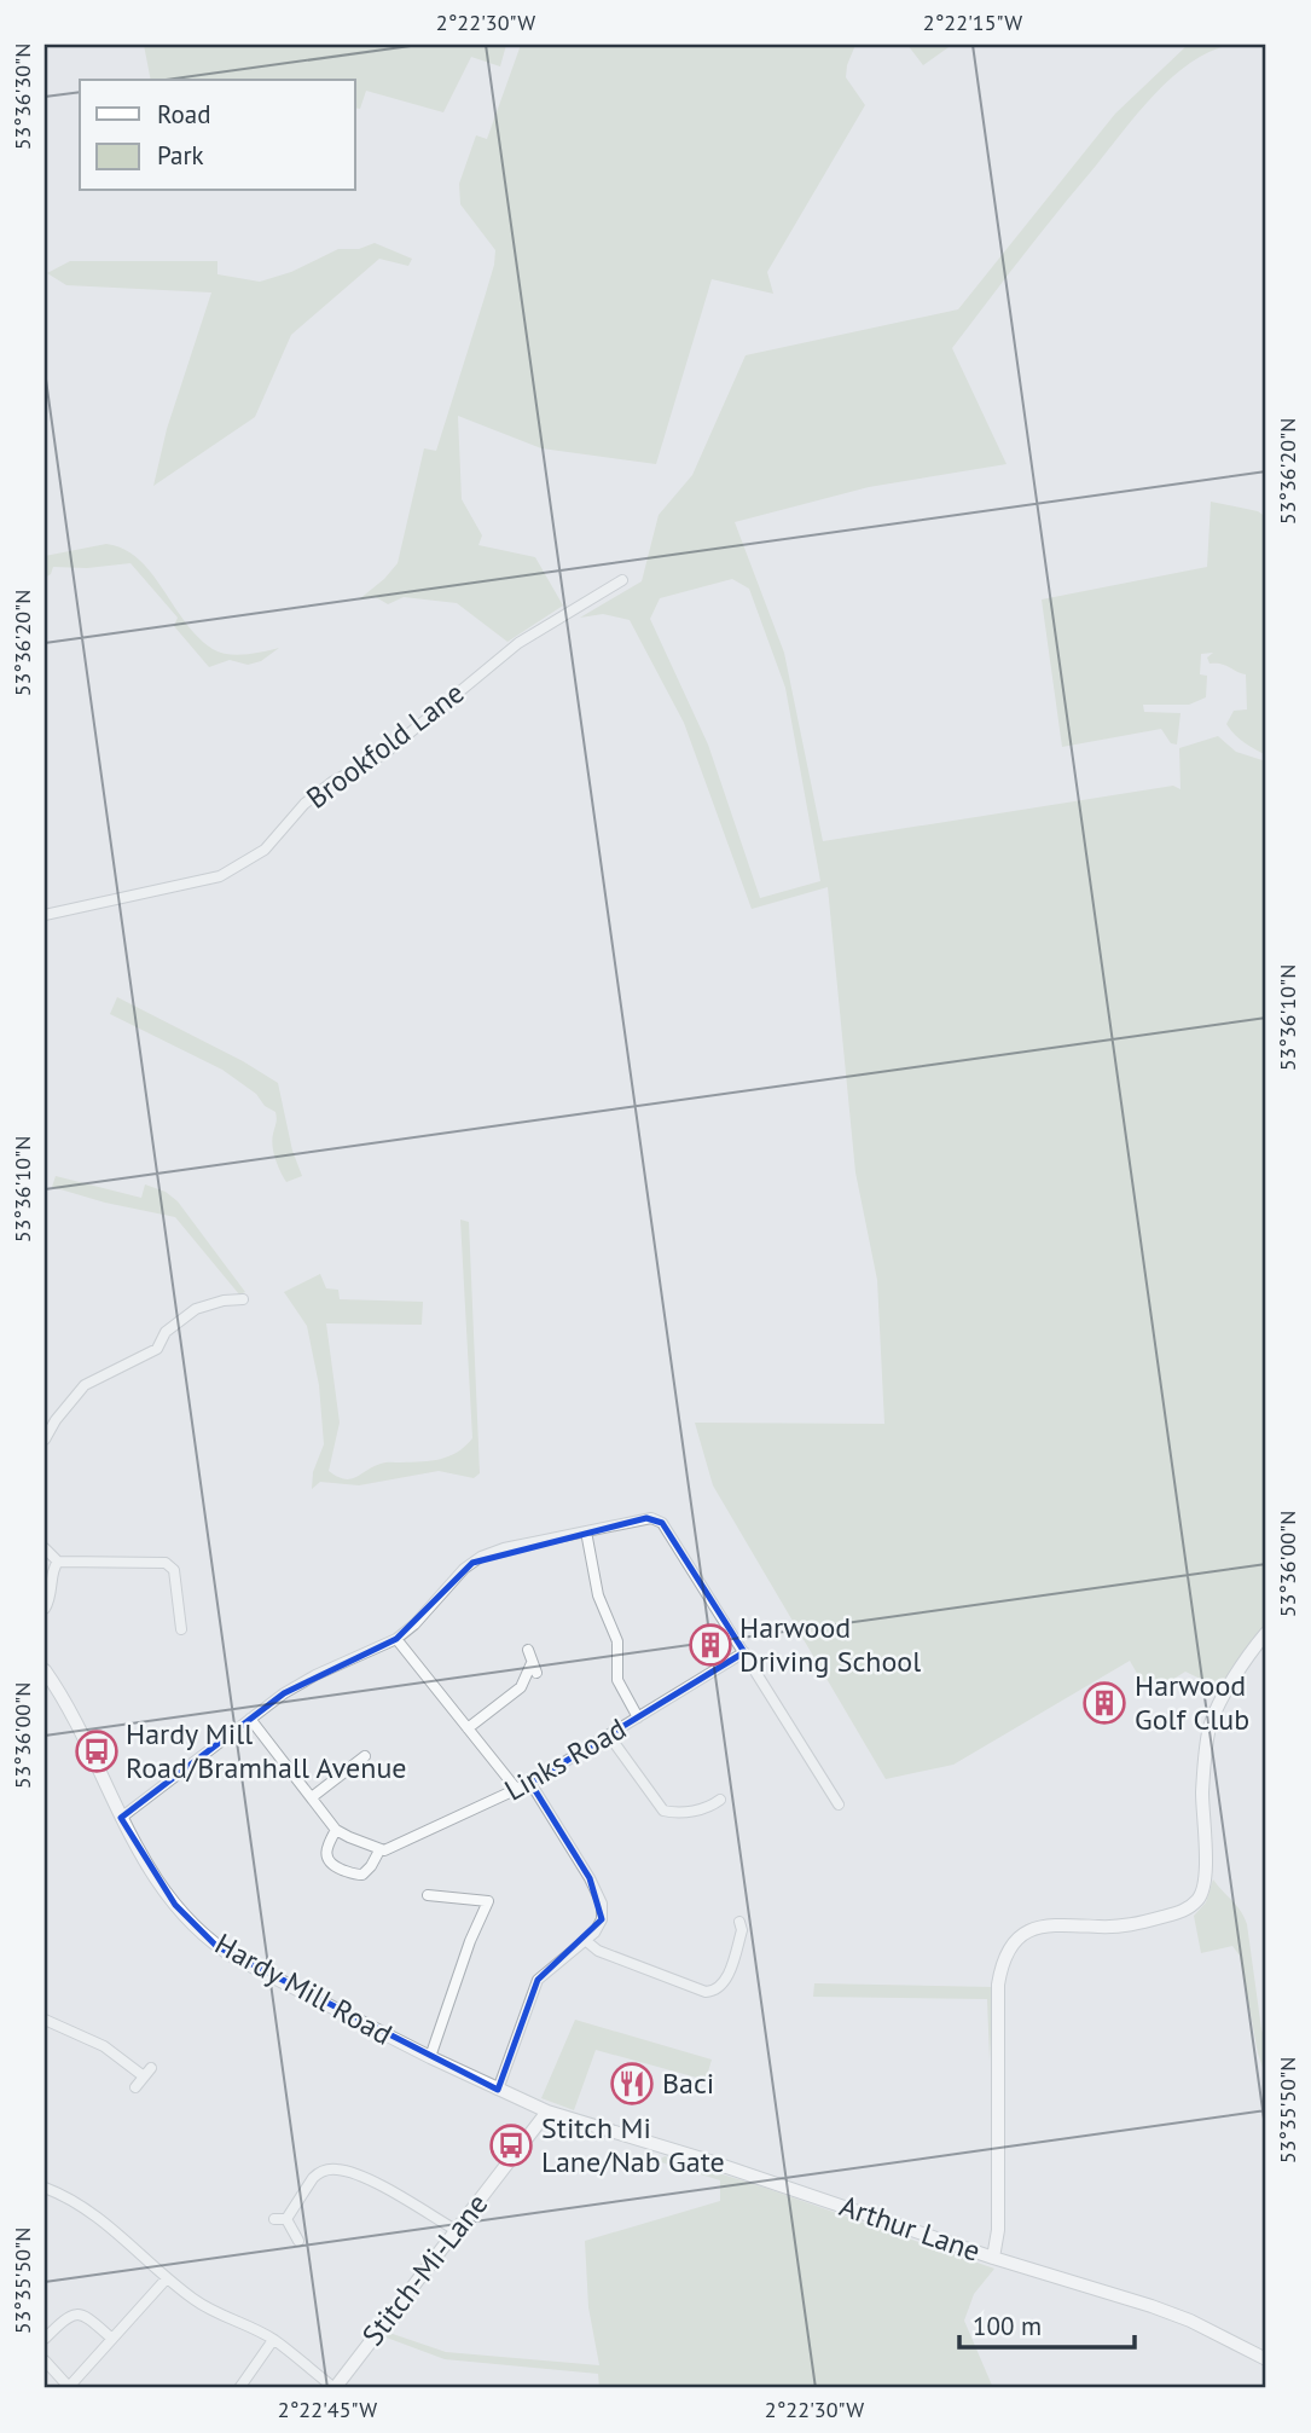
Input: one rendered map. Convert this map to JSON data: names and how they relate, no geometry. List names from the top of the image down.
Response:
{
  "streets": {
    "main road": ["Hardy Mill Road", "Arthur Lane", "Stitch-Mi-Lane"],
    "street": ["Brookfold Lane", "Links Road"]
  },
  "crossings": [
    ["Hardy Mill Road", "Arthur Lane"],
    ["Hardy Mill Road", "Stitch-Mi-Lane"],
    ["Arthur Lane", "Stitch-Mi-Lane"]
  ],
  "places": {
    "building": ["Harwood Driving School", "Harwood Golf Club"],
    "bus stop": ["Hardy Mill Road/Bramhall Avenue", "Stitch Mi Lane/Nab Gate"],
    "restaurant": ["Baci"]
  },
  "legend": ["Road", "Park"],
  "scale_bar": "100 m",
  "coordinates": [
    "2°22'30\"W",
    "2°22'15\"W",
    "53°36'30\"N",
    "53°36'20\"N",
    "53°36'10\"N",
    "53°36'00\"N",
    "53°35'50\"N",
    "2°22'45\"W"
  ]
}
